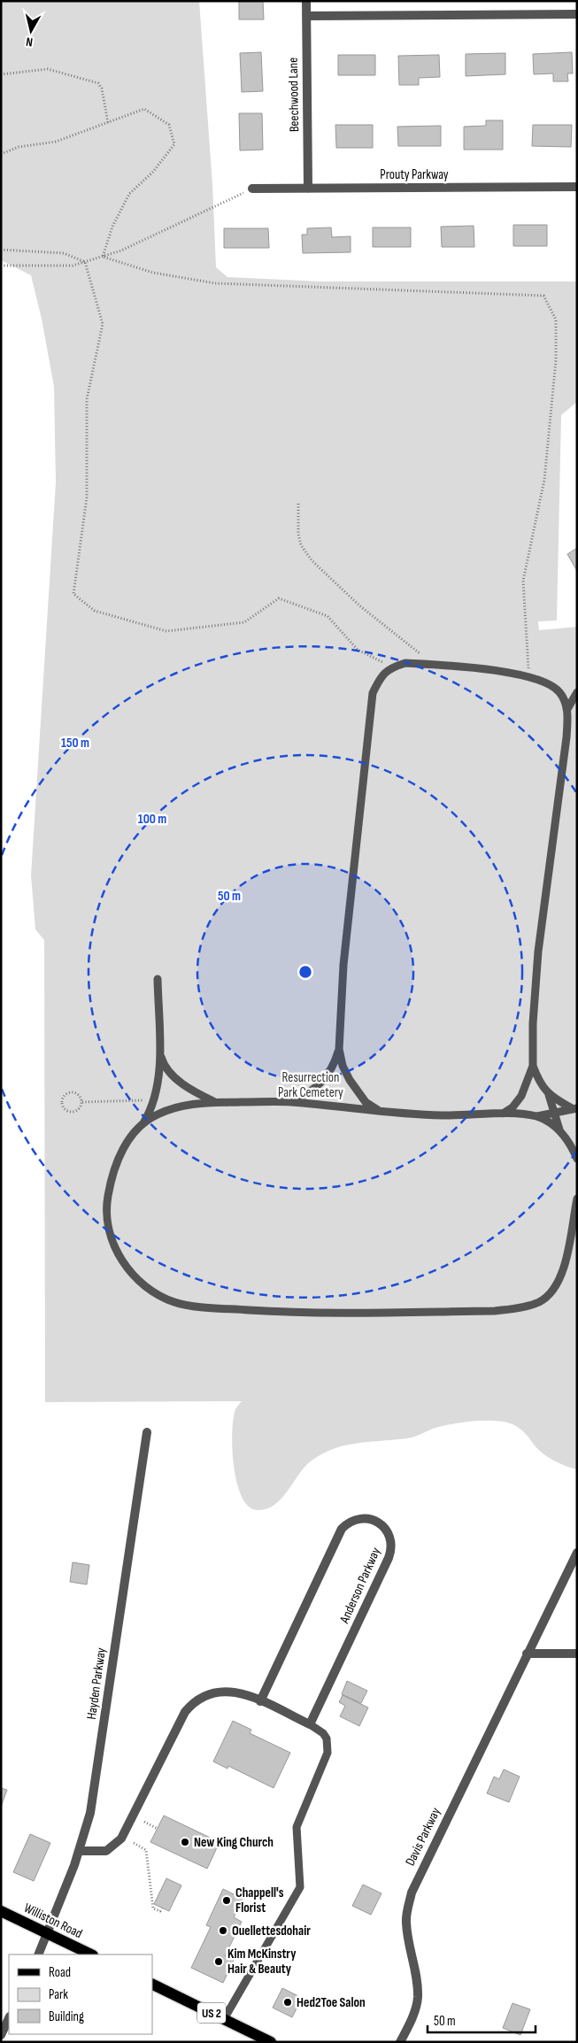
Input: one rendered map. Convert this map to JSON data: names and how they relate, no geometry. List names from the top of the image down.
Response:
{
  "streets": {
    "main road": ["Williston Road", "US 2"],
    "street": [
      "Beechwood Lane",
      "Prouty Parkway",
      "Anderson Parkway",
      "Hayden Parkway",
      "Davis Parkway"
    ]
  },
  "crossings": [
    ["Beechwood Lane", "Prouty Parkway"],
    ["Hayden Parkway", "Williston Road"]
  ],
  "parks": ["Resurrection Park Cemetery"],
  "places": [
    "New King Church",
    "Chappell's Florist",
    "Ouellettesdohair",
    "Kim McKinstry Hair & Beauty",
    "Hed2Toe Salon"
  ],
  "legend": ["Road", "Park", "Building"],
  "scale_bar": "50 m",
  "north": "bottom",
  "rings": ["150 m", "100 m", "50 m"]
}
